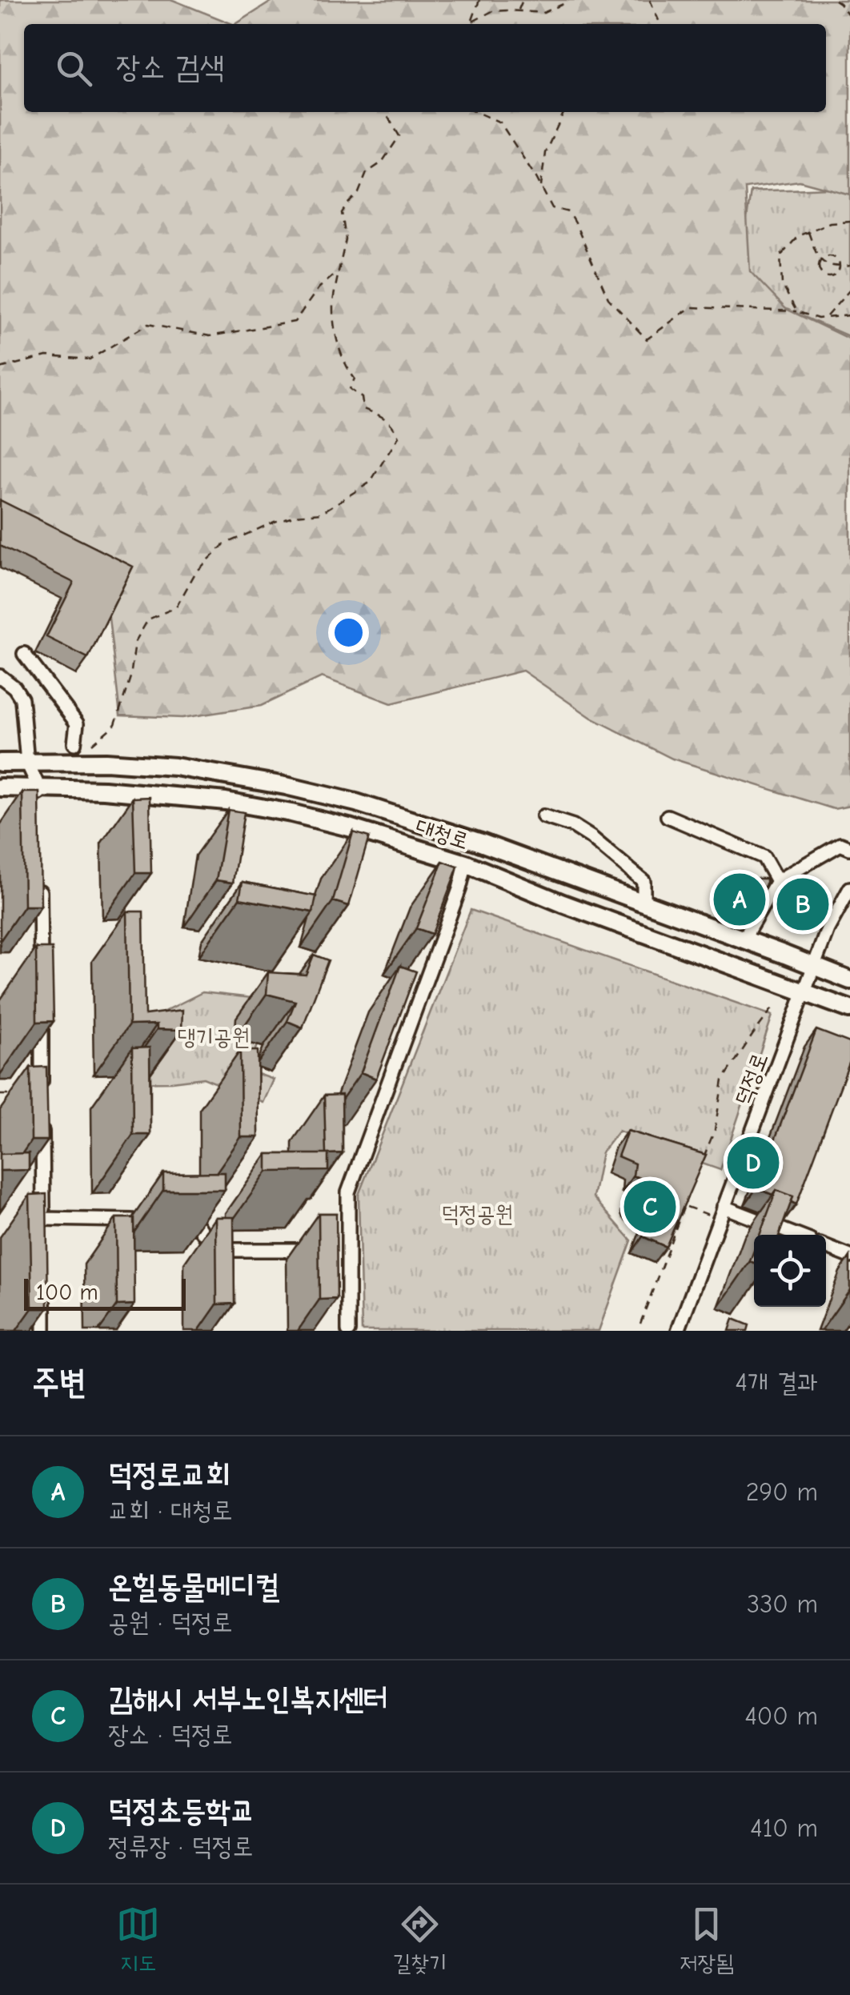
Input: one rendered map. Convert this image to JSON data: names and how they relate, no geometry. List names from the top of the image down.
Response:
{
  "streets": {
    "main road": ["대청로"],
    "street": ["덕정로"]
  },
  "crossings": [
    ["대청로", "덕정로"]
  ],
  "parks": ["댕기공원", "덕정공원"],
  "scale_bar": "100 m",
  "page": {
    "search": "장소 검색",
    "pins": [
      "A",
      "B",
      "D",
      "C"
    ],
    "scale": "100 m",
    "heading": ["주변", "4개 결과"],
    "list": [
      {
        "mark": "A",
        "name": "덕정로교회",
        "note": "교회 · 대청로",
        "value": "290 m"
      },
      {
        "mark": "B",
        "name": "온힐동물메디컬",
        "note": "공원 · 덕정로",
        "value": "330 m"
      },
      {
        "mark": "C",
        "name": "김해시 서부노인복지센터",
        "note": "장소 · 덕정로",
        "value": "400 m"
      },
      {
        "mark": "D",
        "name": "덕정초등학교",
        "note": "정류장 · 덕정로",
        "value": "410 m"
      }
    ],
    "nav": ["지도", "길찾기", "저장됨"]
  }
}
